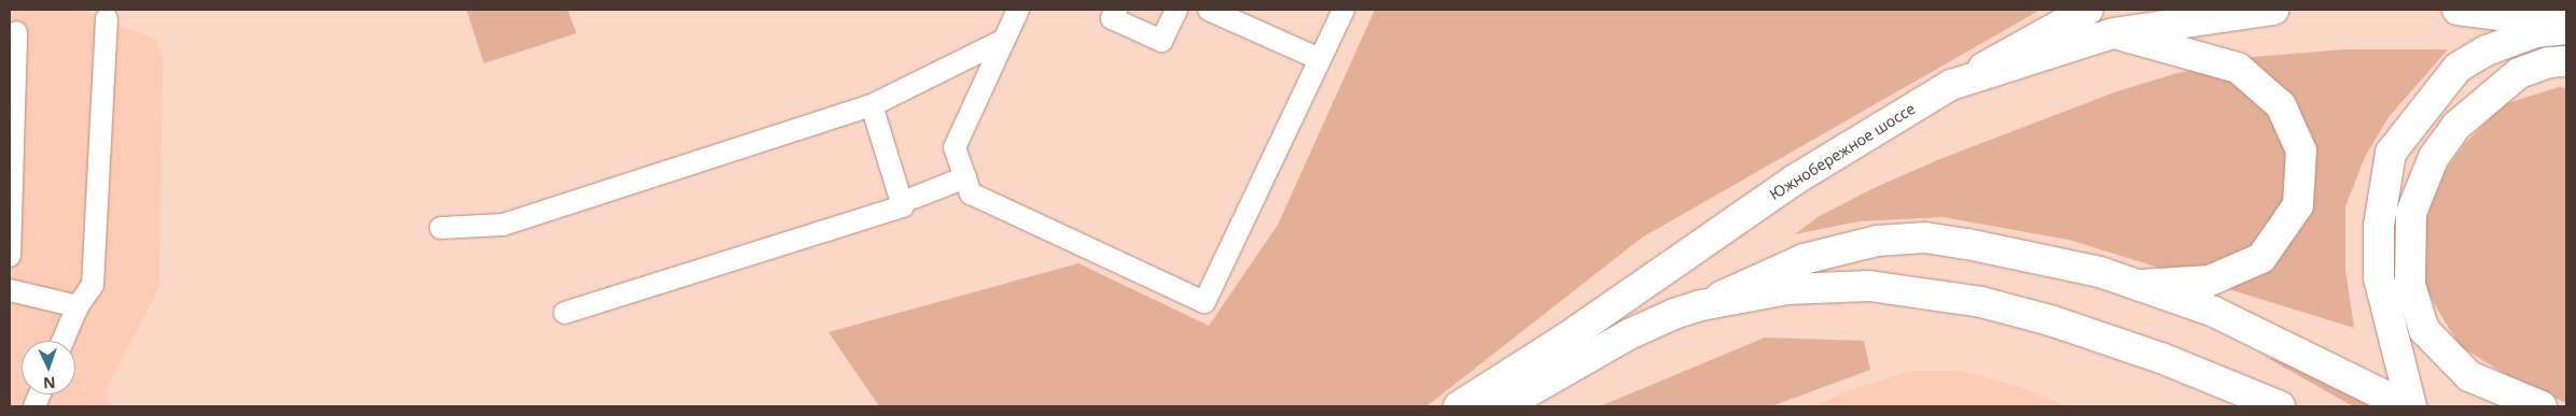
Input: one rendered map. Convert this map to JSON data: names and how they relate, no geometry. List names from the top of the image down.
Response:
{
  "streets": {
    "main road": ["Южнобережное шоссе"]
  },
  "north": "bottom"
}
